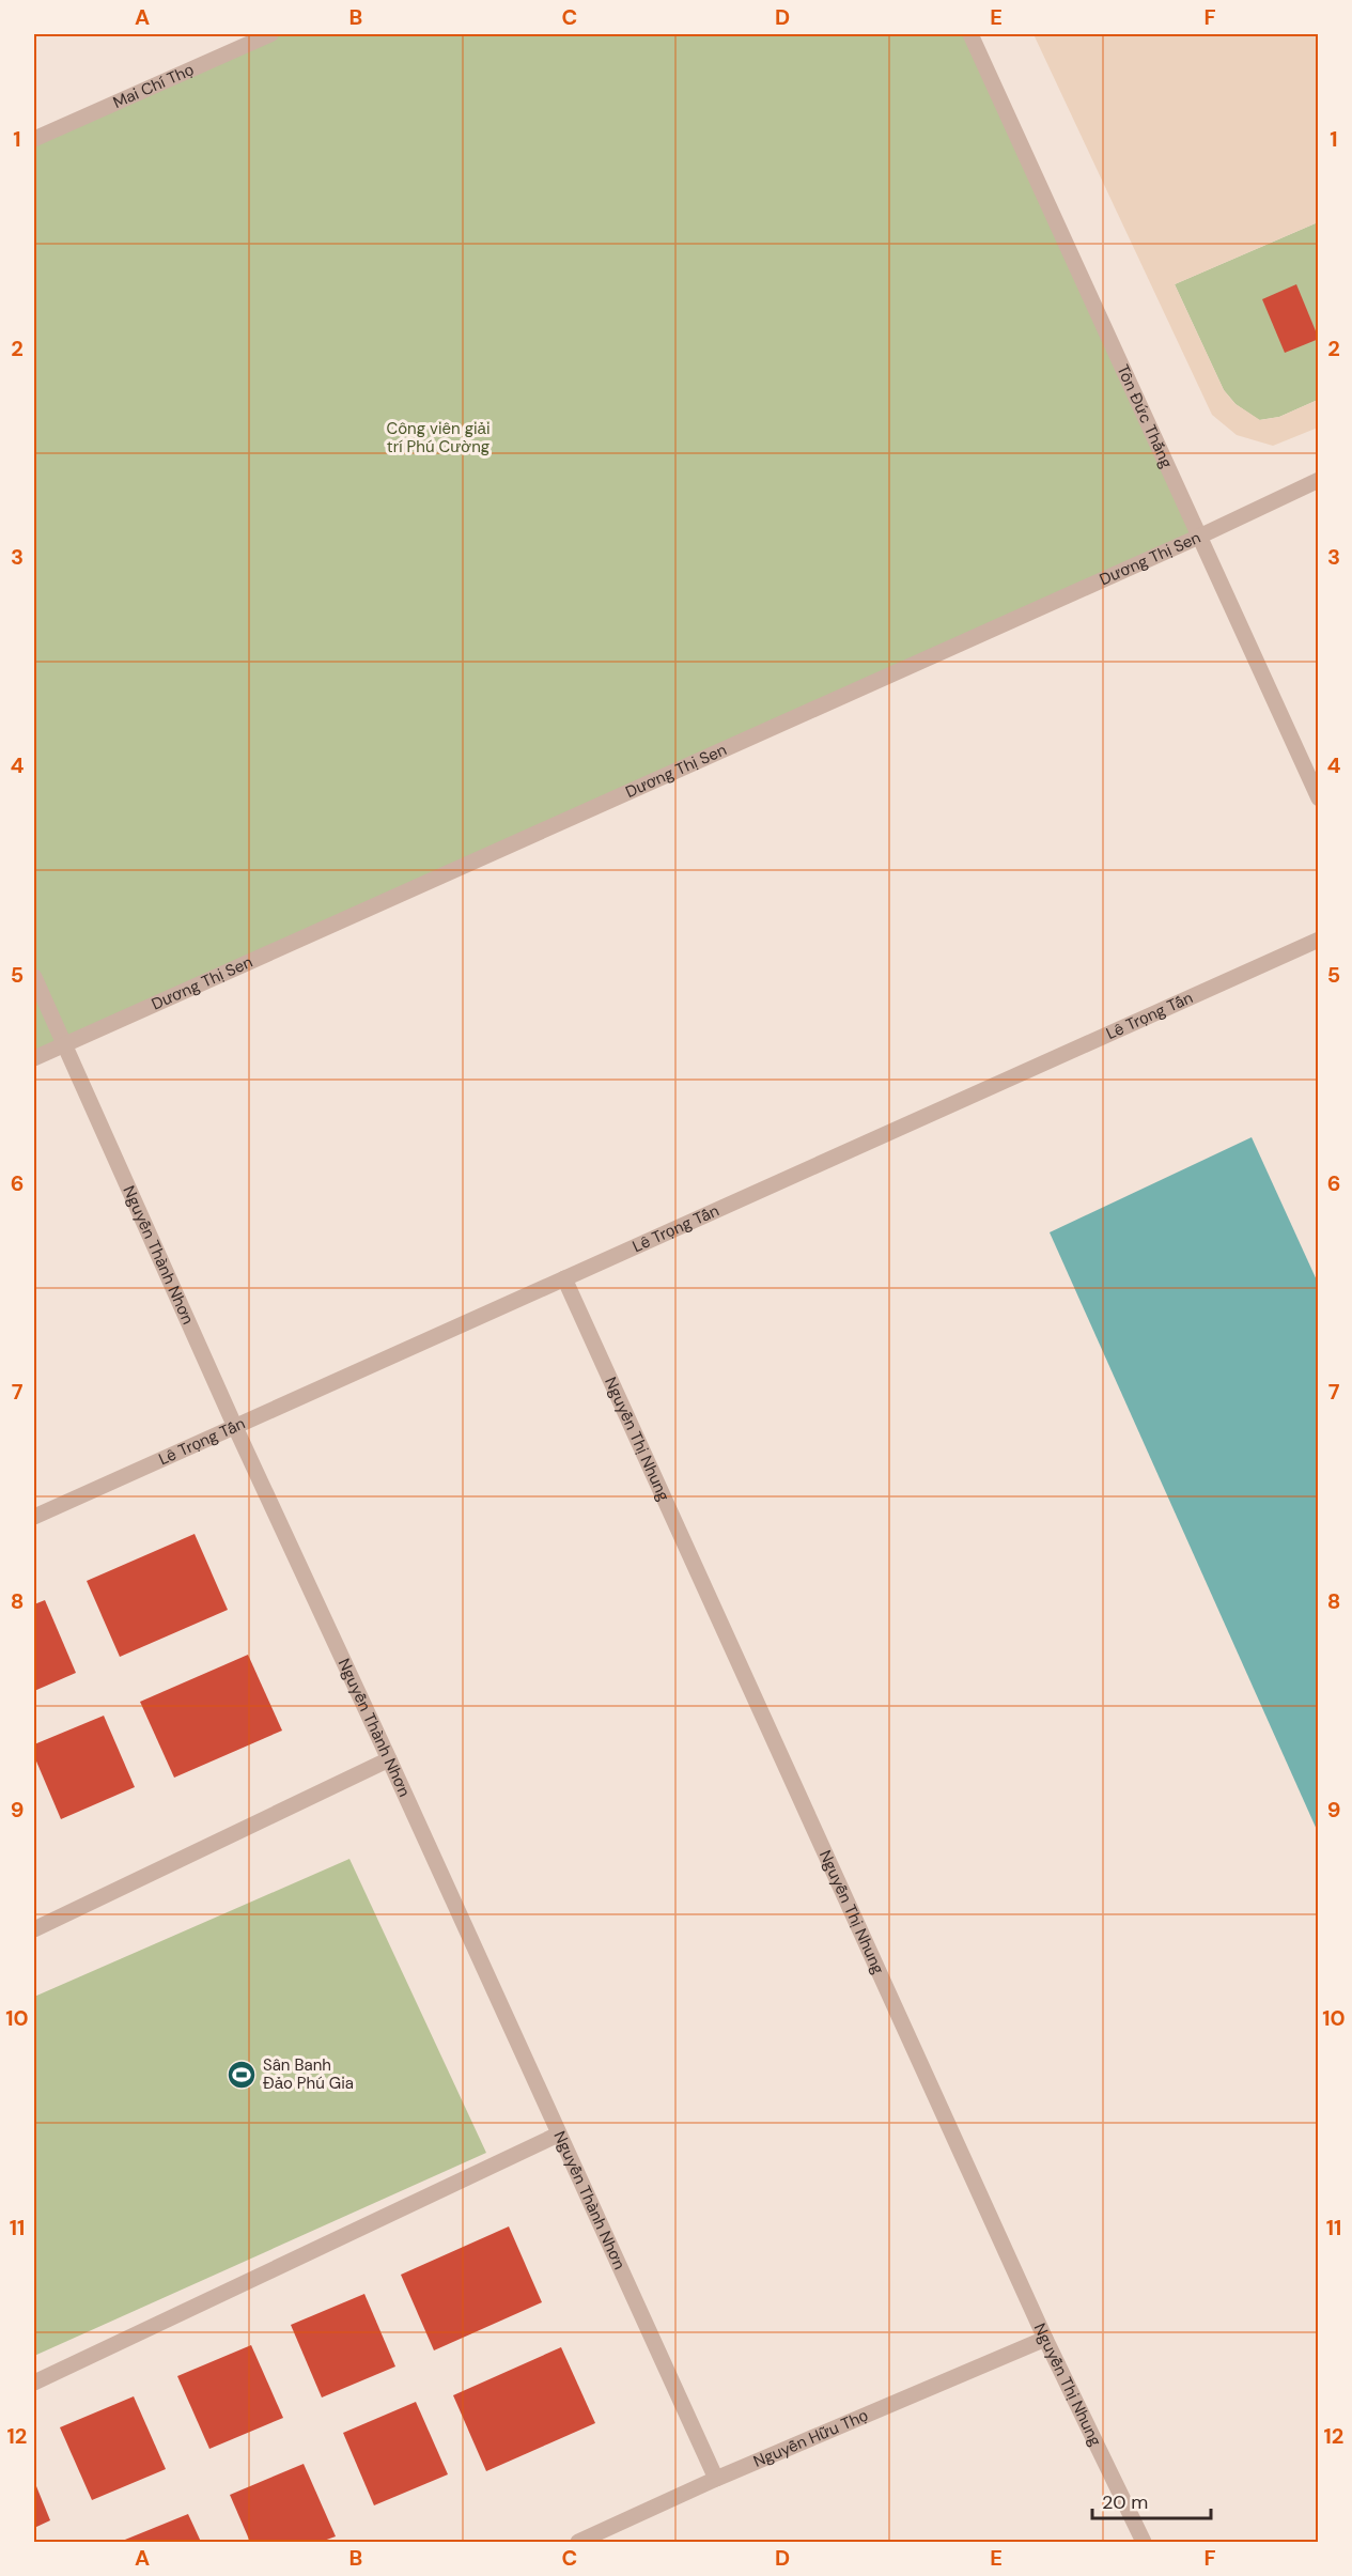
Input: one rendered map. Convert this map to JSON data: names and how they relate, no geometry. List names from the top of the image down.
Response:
{
  "streets": {
    "street": [
      "Mai Chí Thọ",
      "Tôn Đức Thắng",
      "Dương Thị Sen",
      "Lê Trọng Tấn",
      "Nguyễn Thành Nhơn",
      "Nguyễn Thị Nhung",
      "Nguyễn Hữu Thọ"
    ]
  },
  "crossings": [
    ["Tôn Đức Thắng", "Dương Thị Sen"],
    ["Dương Thị Sen", "Nguyễn Thành Nhơn"],
    ["Lê Trọng Tấn", "Nguyễn Thành Nhơn"],
    ["Lê Trọng Tấn", "Nguyễn Thị Nhung"],
    ["Nguyễn Thành Nhơn", "Nguyễn Hữu Thọ"],
    ["Nguyễn Thị Nhung", "Nguyễn Hữu Thọ"]
  ],
  "parks": ["Công viên giải trí Phú Cường"],
  "places": {
    "sports": ["Sân Banh Đảo Phú Gia"]
  },
  "scale_bar": "20 m",
  "grid": {
    "columns": [
      "A",
      "B",
      "C",
      "D",
      "E",
      "F"
    ],
    "rows": [
      "1",
      "2",
      "3",
      "4",
      "5",
      "6",
      "7",
      "8",
      "9",
      "10",
      "11",
      "12"
    ]
  }
}
